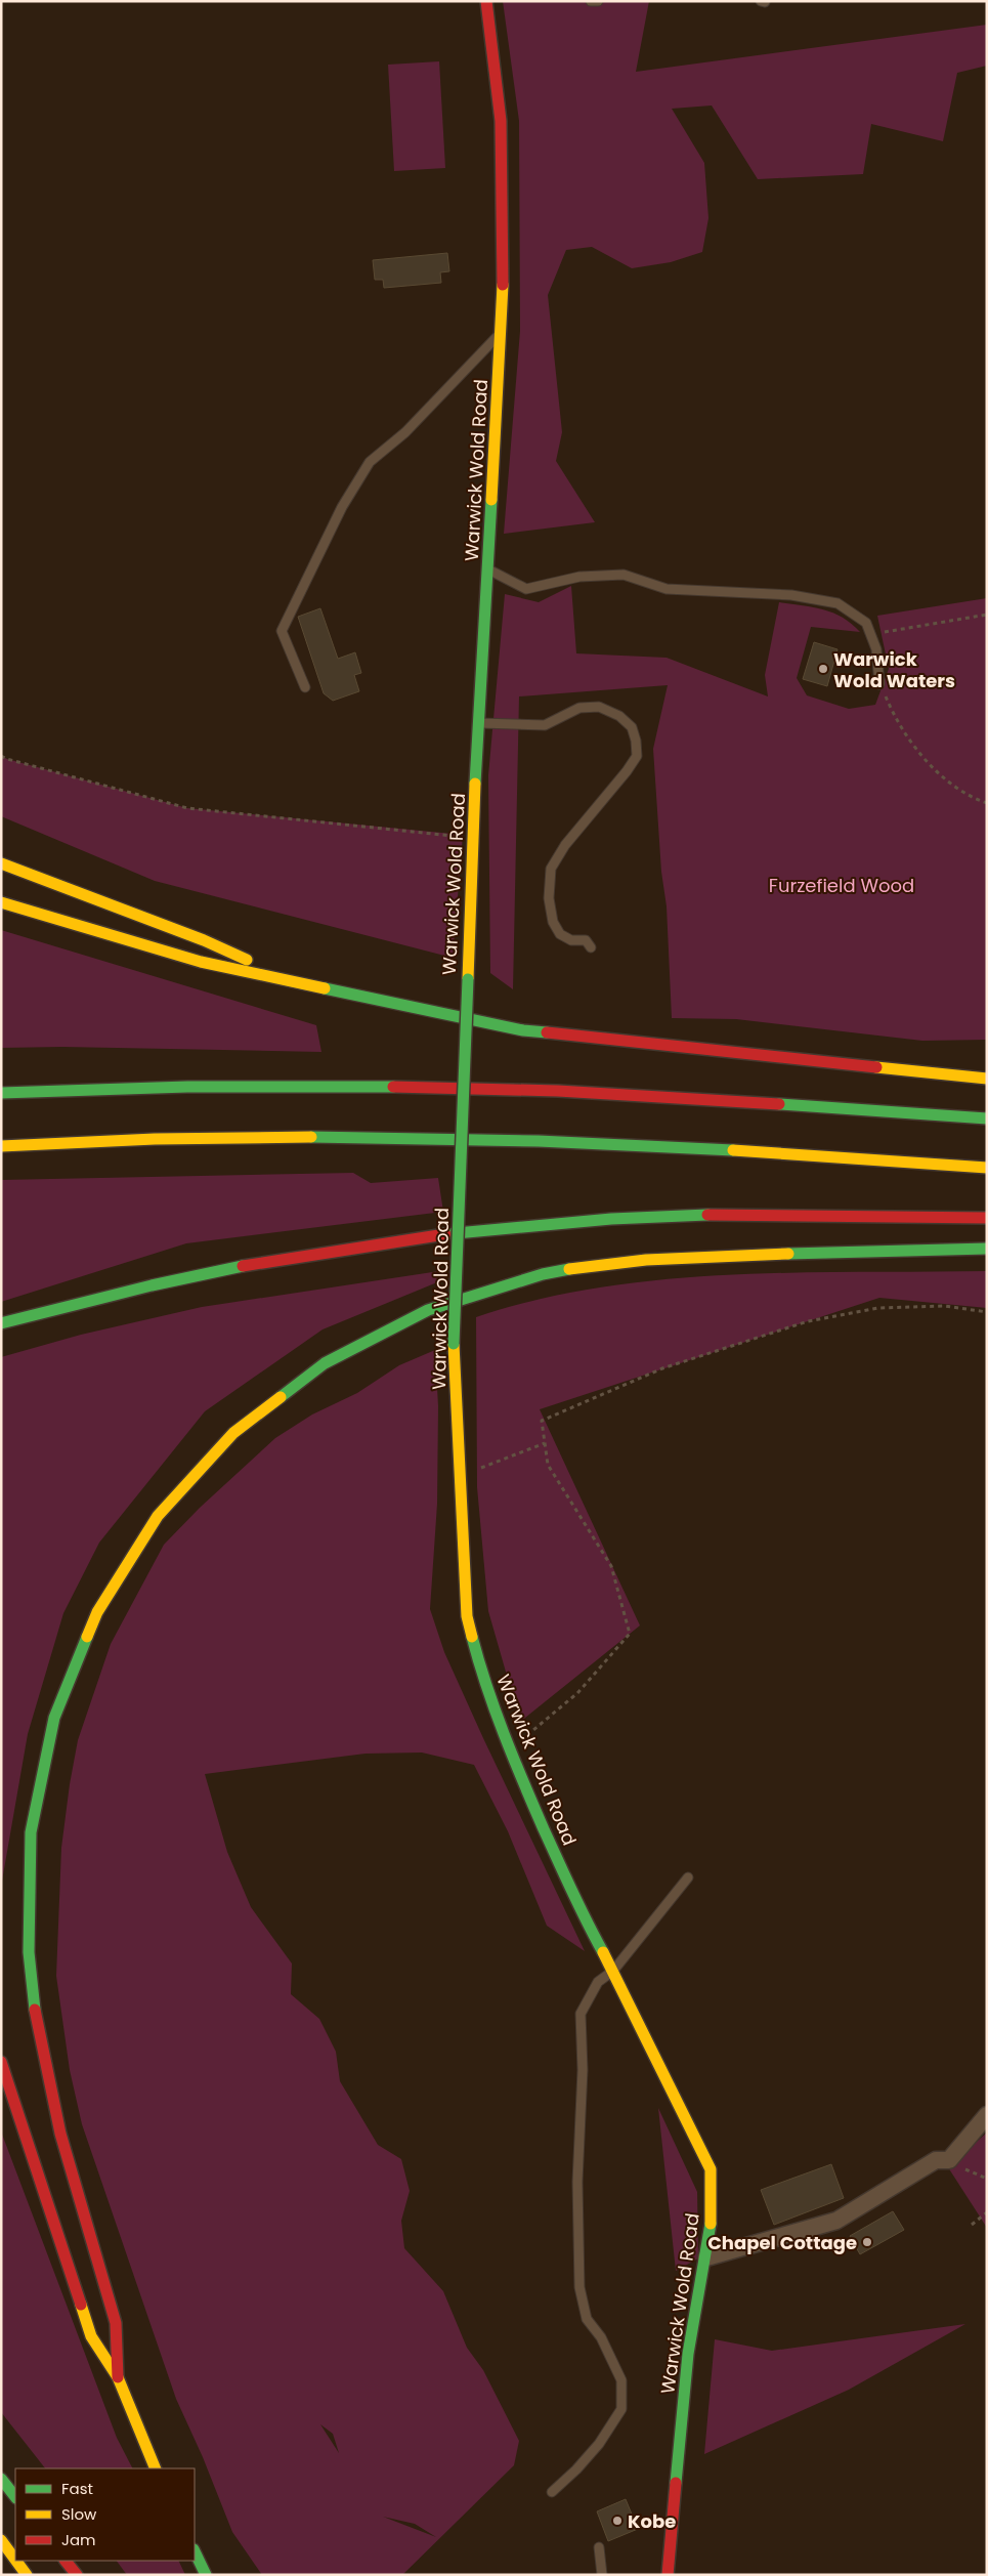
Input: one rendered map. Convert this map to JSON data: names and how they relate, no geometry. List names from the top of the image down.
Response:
{
  "streets": {
    "main road": ["Warwick Wold Road"]
  },
  "parks": ["Furzefield Wood"],
  "places": ["Warwick Wold Waters", "Chapel Cottage", "Kobe"],
  "legend": ["Fast", "Slow", "Jam"]
}
